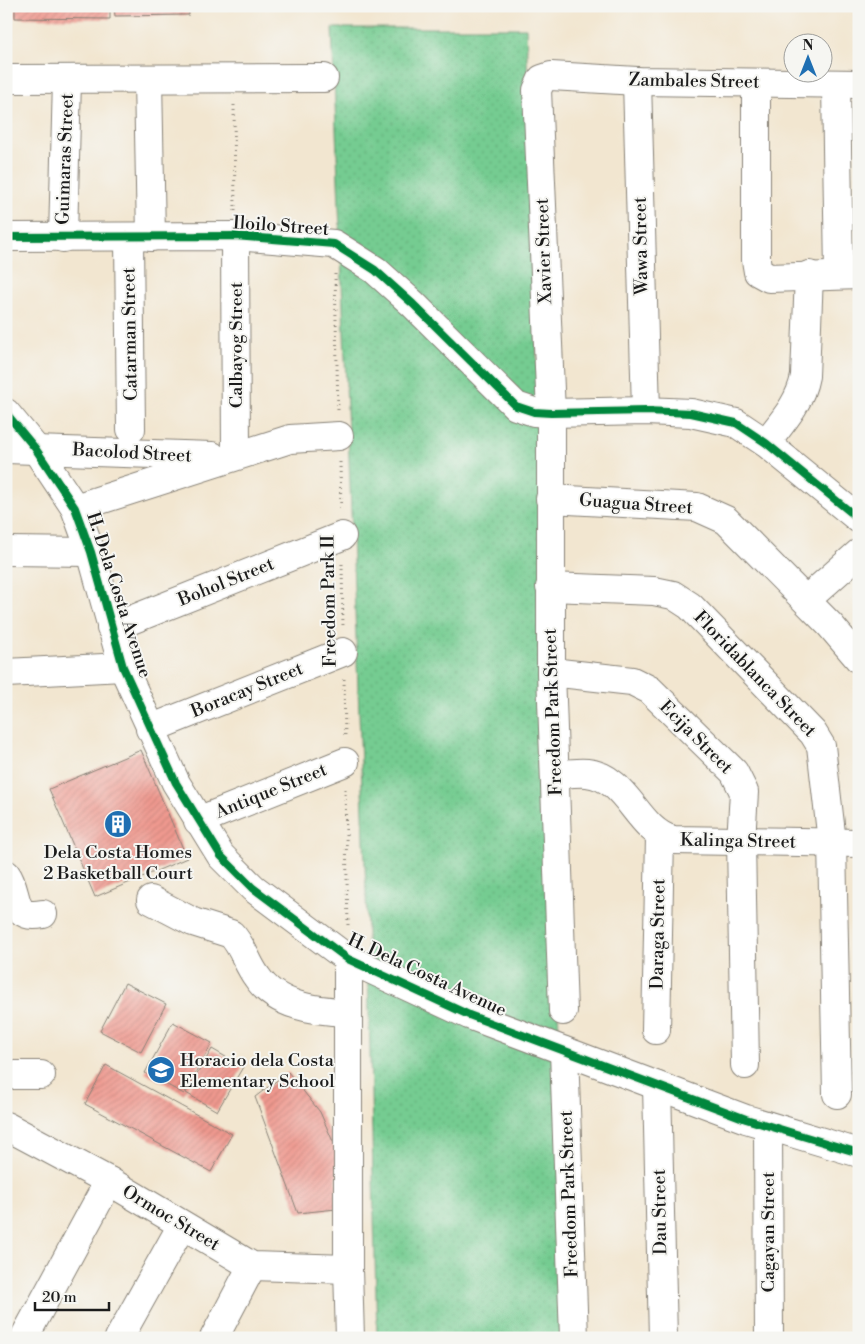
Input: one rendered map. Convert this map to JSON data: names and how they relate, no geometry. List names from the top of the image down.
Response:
{
  "streets": {
    "street": [
      "Zambales Street",
      "Guimaras Street",
      "Iloilo Street",
      "Wawa Street",
      "Xavier Street",
      "Catarman Street",
      "Calbayog Street",
      "Bacolod Street",
      "Guagua Street",
      "Bohol Street",
      "H. Dela Costa Avenue",
      "Floridablanca Street",
      "Boracay Street",
      "Freedom Park Street",
      "Ecija Street",
      "Antique Street",
      "Kalinga Street",
      "Daraga Street",
      "Dau Street",
      "Ormoc Street",
      "Cagayan Street"
    ],
    "path": ["Freedom Park II"]
  },
  "crossings": [
    ["Zambales Street", "Wawa Street"],
    ["Zambales Street", "Xavier Street"],
    ["Guimaras Street", "Iloilo Street"],
    ["Iloilo Street", "Wawa Street"],
    ["Iloilo Street", "Xavier Street"],
    ["Iloilo Street", "Catarman Street"],
    ["Iloilo Street", "Calbayog Street"],
    ["Iloilo Street", "Freedom Park II"],
    ["Iloilo Street", "Freedom Park Street"],
    ["Xavier Street", "Freedom Park Street"],
    ["Calbayog Street", "Bacolod Street"],
    ["Bacolod Street", "H. Dela Costa Avenue"],
    ["Bacolod Street", "Freedom Park II"],
    ["Guagua Street", "Freedom Park Street"],
    ["Bohol Street", "H. Dela Costa Avenue"],
    ["Bohol Street", "Freedom Park II"],
    ["H. Dela Costa Avenue", "Freedom Park II"],
    ["H. Dela Costa Avenue", "Boracay Street"],
    ["H. Dela Costa Avenue", "Freedom Park Street"],
    ["H. Dela Costa Avenue", "Antique Street"],
    ["H. Dela Costa Avenue", "Dau Street"],
    ["H. Dela Costa Avenue", "Cagayan Street"],
    ["Freedom Park II", "Boracay Street"],
    ["Freedom Park II", "Antique Street"],
    ["Floridablanca Street", "Freedom Park Street"],
    ["Floridablanca Street", "Kalinga Street"],
    ["Freedom Park Street", "Ecija Street"],
    ["Freedom Park Street", "Kalinga Street"],
    ["Ecija Street", "Kalinga Street"],
    ["Kalinga Street", "Daraga Street"]
  ],
  "places": {
    "building": ["Dela Costa Homes 2 Basketball Court"],
    "school or university": ["Horacio dela Costa Elementary School"]
  },
  "scale_bar": "20 m",
  "north": "top"
}
